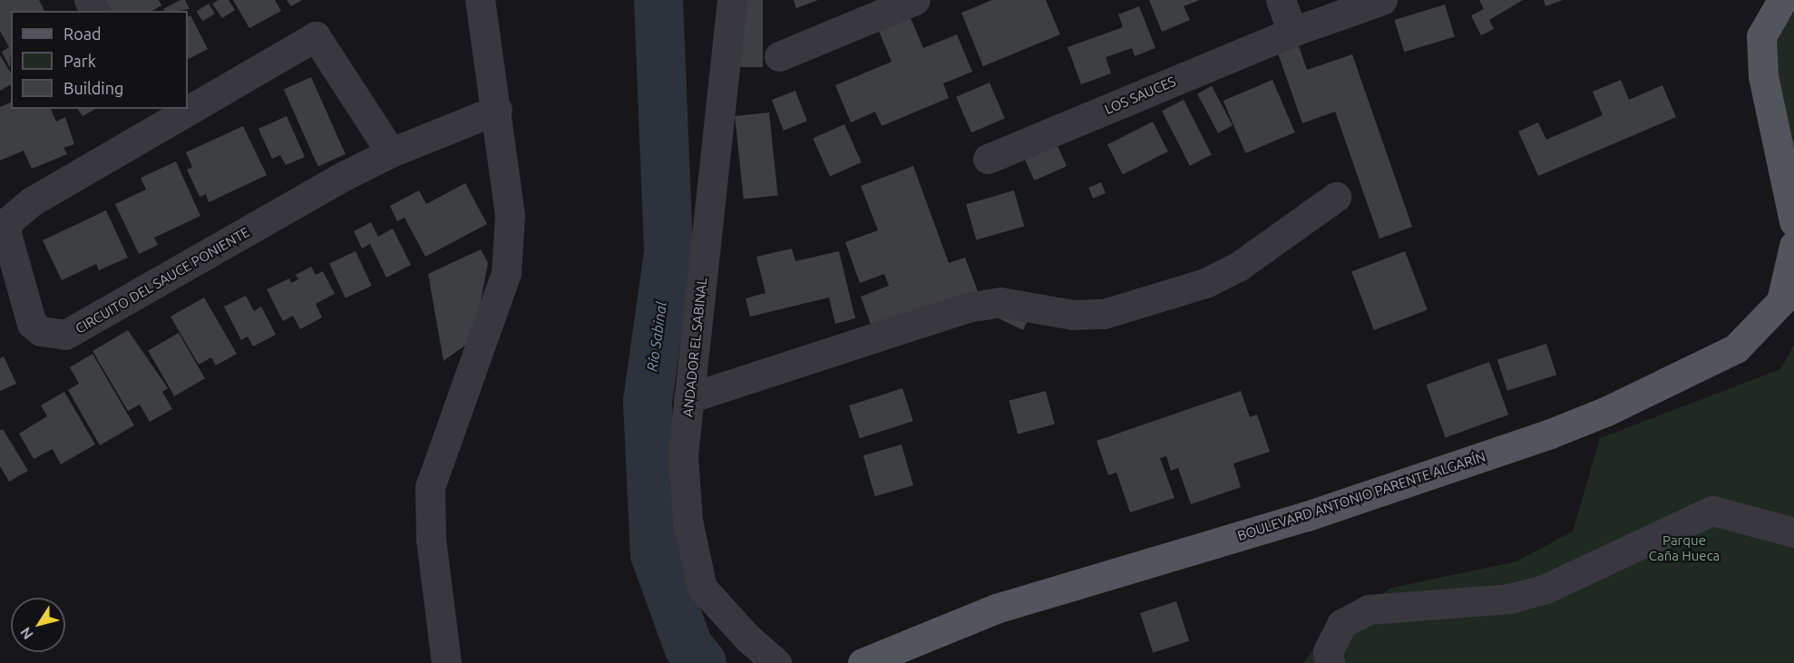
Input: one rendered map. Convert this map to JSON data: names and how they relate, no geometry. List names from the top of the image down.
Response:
{
  "streets": {
    "main road": ["BOULEVARD ANTONIO PARENTE ALGARÍN"],
    "street": ["LOS SAUCES", "CIRCUITO DEL SAUCE PONIENTE", "ANDADOR EL SABINAL"]
  },
  "water": ["Río Sabinal"],
  "parks": ["Parque Caña Hueca"],
  "legend": ["Road", "Park", "Building"],
  "north": "bottom left"
}
